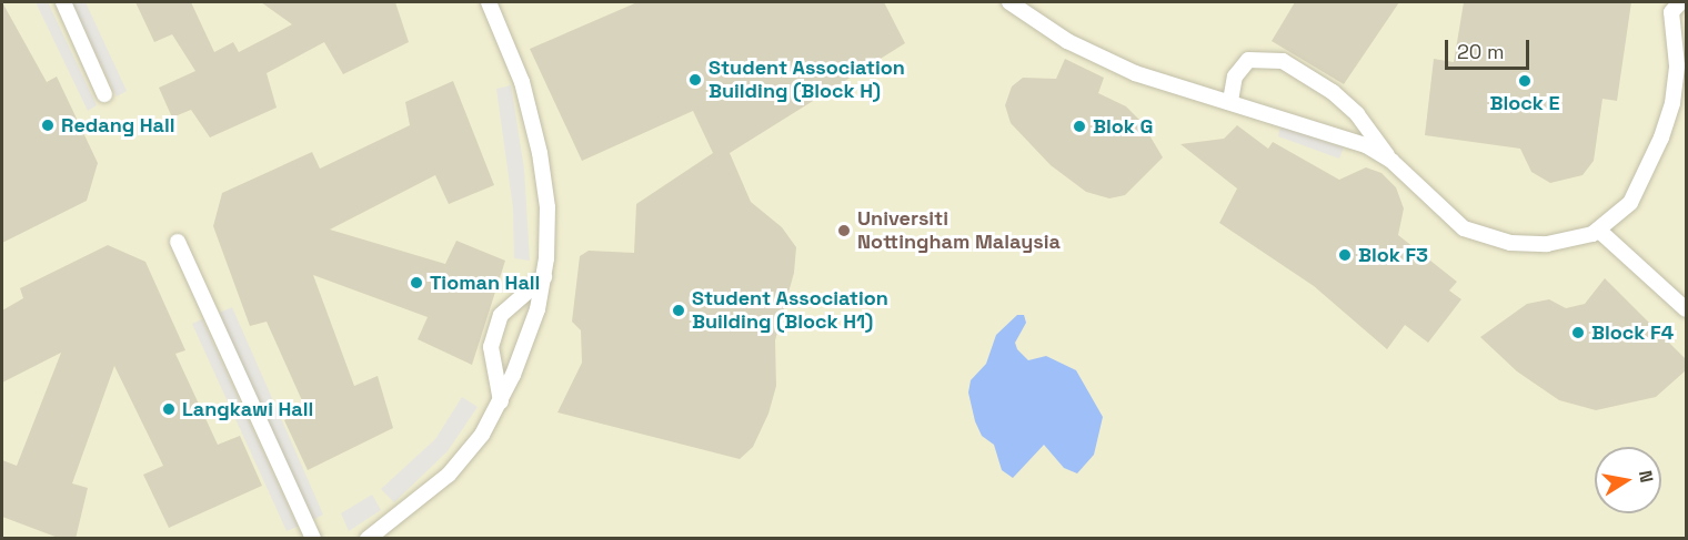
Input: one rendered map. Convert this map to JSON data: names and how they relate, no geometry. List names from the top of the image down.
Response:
{
  "places": [
    "Student Association Building (Block H)",
    "Block E",
    "Redang Hall",
    "Blok G",
    "Universiti Nottingham Malaysia",
    "Blok F3",
    "Tioman Hall",
    "Student Association Building (Block H1)",
    "Block F4",
    "Langkawi Hall"
  ],
  "scale_bar": "20 m",
  "north": "right"
}
